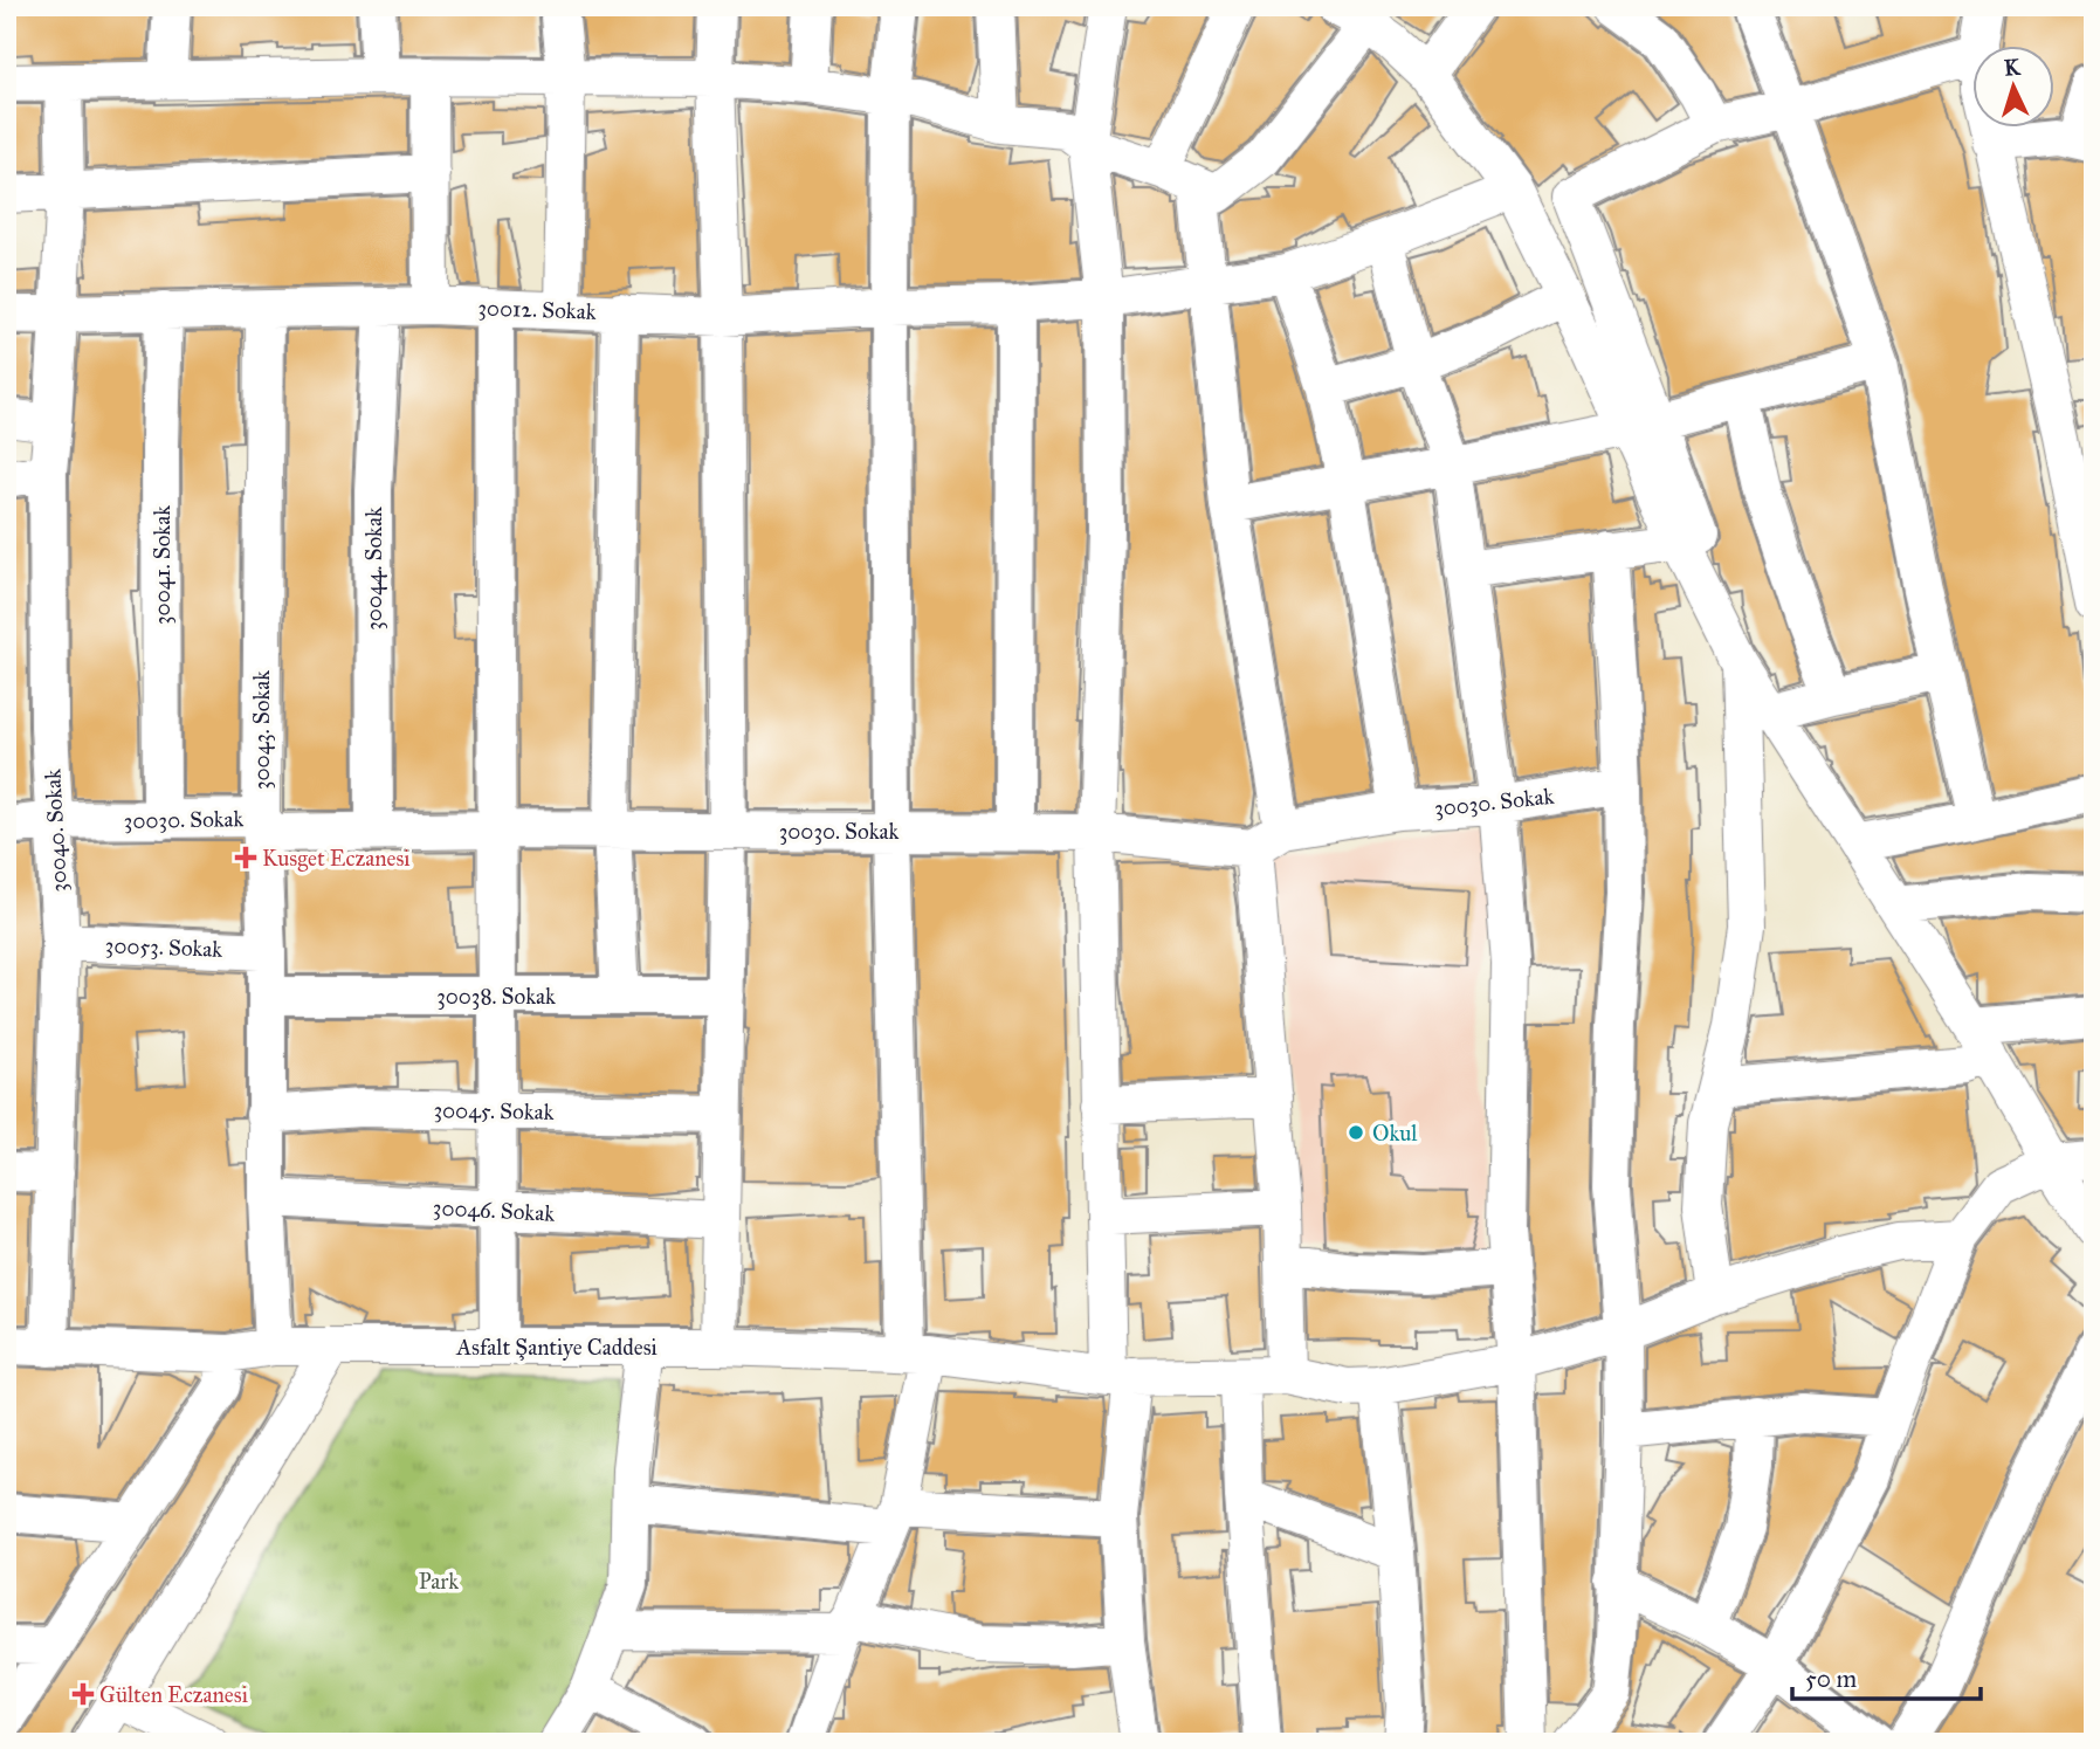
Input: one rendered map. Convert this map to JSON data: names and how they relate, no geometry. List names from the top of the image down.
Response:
{
  "streets": {
    "street": [
      "30012. Sokak",
      "30041. Sokak",
      "30044. Sokak",
      "30043. Sokak",
      "30030. Sokak",
      "30040. Sokak",
      "30053. Sokak",
      "30038. Sokak",
      "30045. Sokak",
      "30046. Sokak",
      "Asfalt Şantiye Caddesi"
    ]
  },
  "crossings": [
    ["30012. Sokak", "30041. Sokak"],
    ["30012. Sokak", "30044. Sokak"],
    ["30012. Sokak", "30043. Sokak"],
    ["30012. Sokak", "30040. Sokak"],
    ["30041. Sokak", "30030. Sokak"],
    ["30044. Sokak", "30030. Sokak"],
    ["30043. Sokak", "30030. Sokak"],
    ["30043. Sokak", "30053. Sokak"],
    ["30043. Sokak", "30038. Sokak"],
    ["30043. Sokak", "30045. Sokak"],
    ["30043. Sokak", "30046. Sokak"],
    ["30043. Sokak", "Asfalt Şantiye Caddesi"],
    ["30030. Sokak", "30040. Sokak"],
    ["30040. Sokak", "30053. Sokak"],
    ["30040. Sokak", "Asfalt Şantiye Caddesi"]
  ],
  "parks": ["Park"],
  "places": {
    "health": ["Kusget Eczanesi", "Gülten Eczanesi"],
    "other": ["Okul"]
  },
  "scale_bar": "50 m",
  "north": "top"
}
